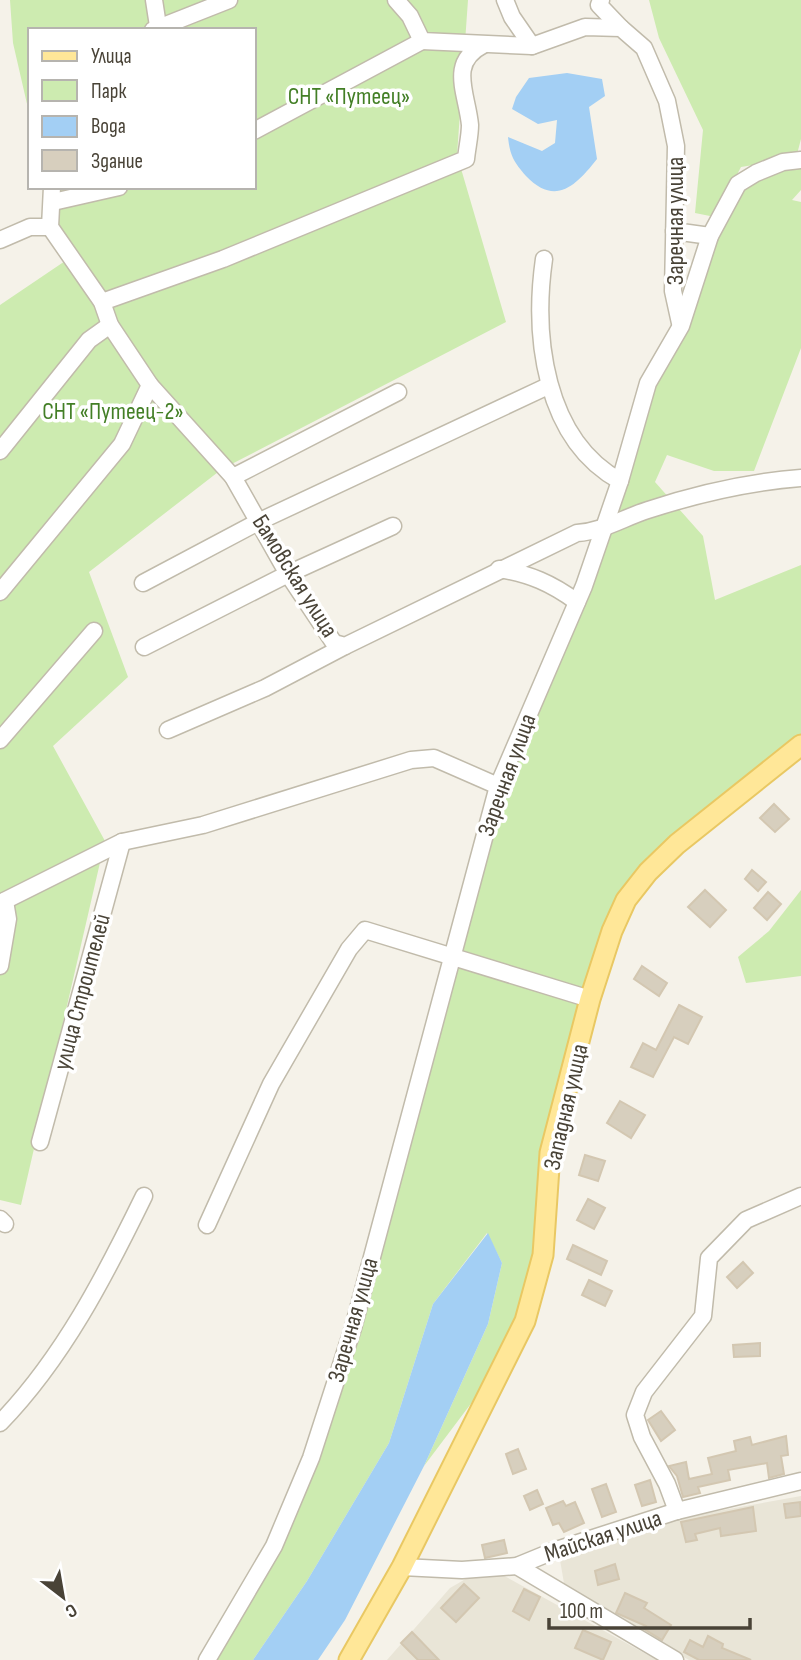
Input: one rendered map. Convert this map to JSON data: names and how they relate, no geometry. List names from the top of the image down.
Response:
{
  "streets": {
    "main road": ["Западная улица"],
    "street": [
      "Заречная улица",
      "Бамовская улица",
      "улица Строителей",
      "Майская улица"
    ]
  },
  "crossings": [
    ["Заречная улица", "Бамовская улица"],
    ["Западная улица", "Майская улица"]
  ],
  "parks": ["СНТ «Путеец»", "СНТ «Путеец-2»"],
  "legend": [
    "Улица",
    "Парк",
    "Вода",
    "Здание"
  ],
  "scale_bar": "100 m",
  "north": "bottom right"
}
